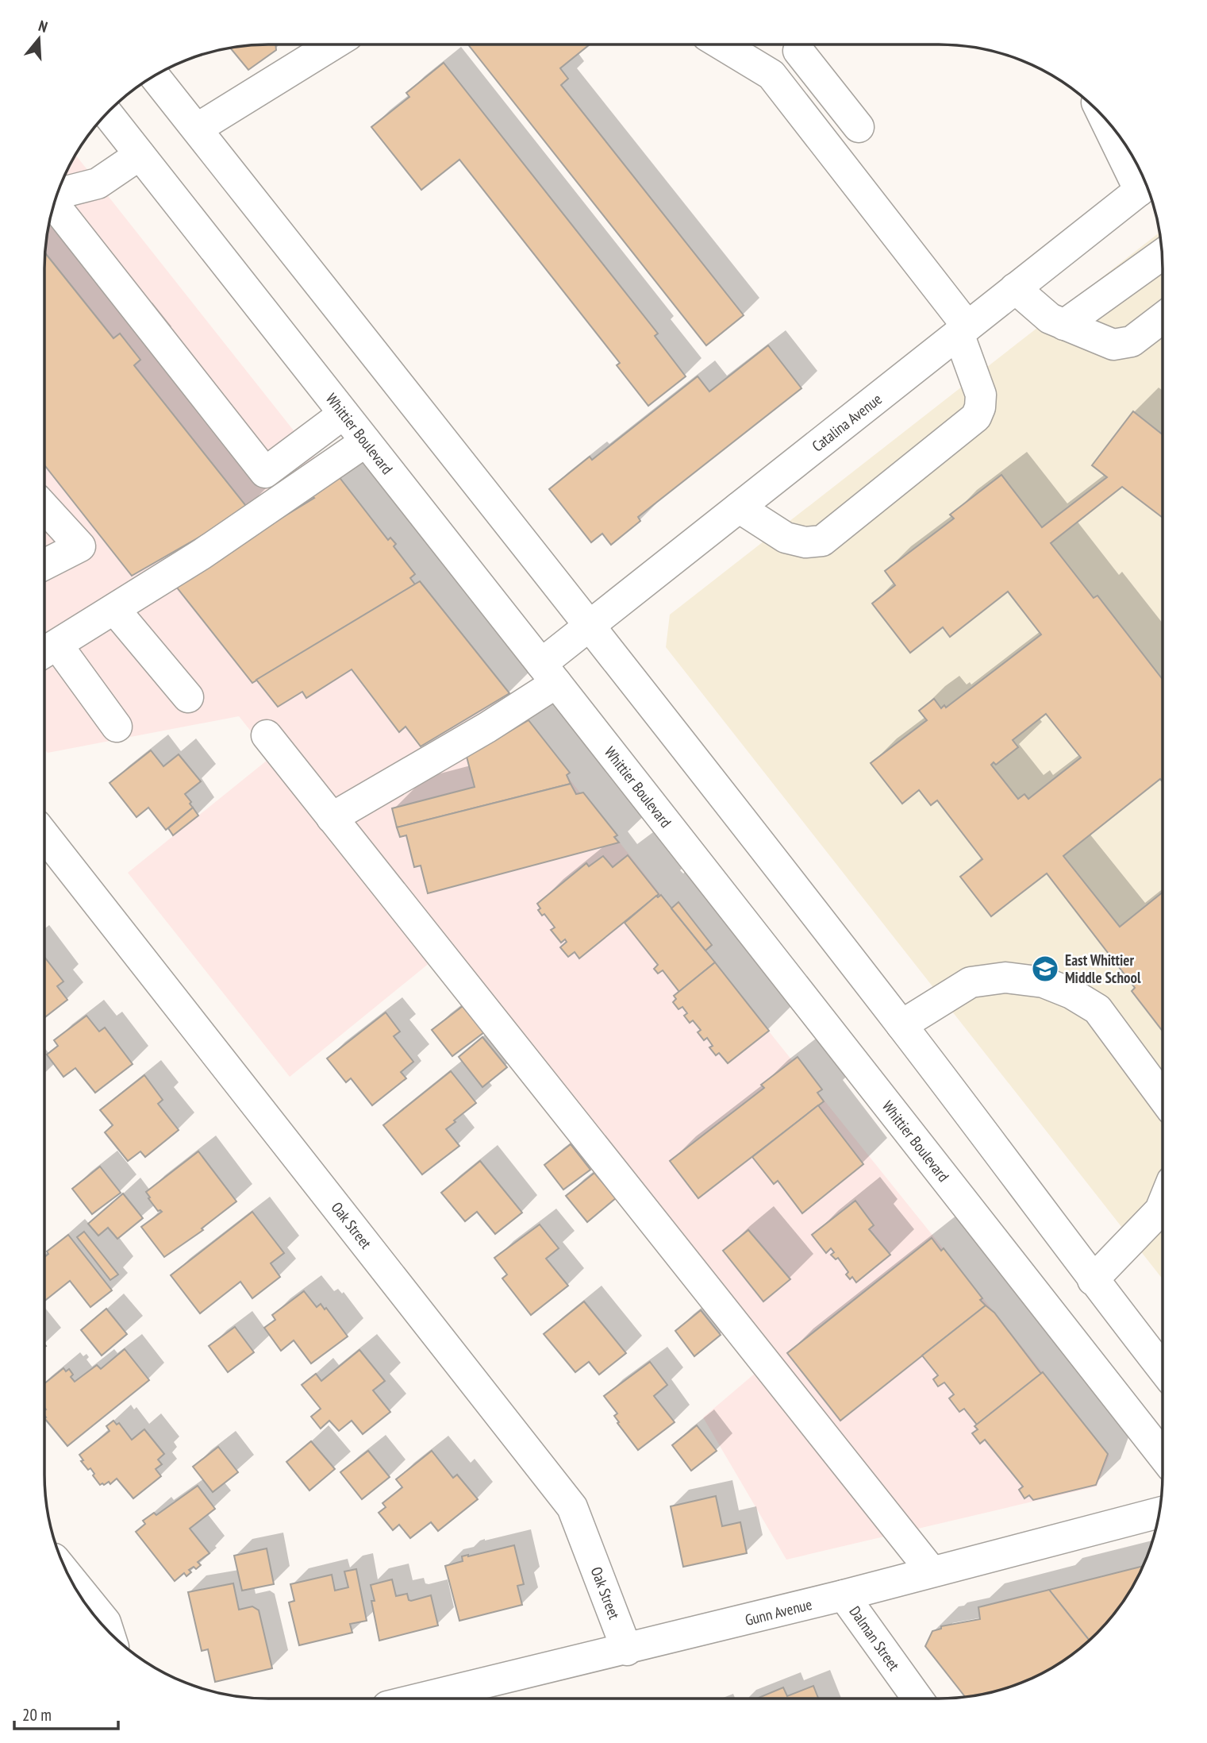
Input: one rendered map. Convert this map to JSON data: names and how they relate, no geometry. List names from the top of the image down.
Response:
{
  "streets": {
    "main road": [
      "Catalina Avenue",
      "Whittier Boulevard",
      "Oak Street",
      "Gunn Avenue",
      "Dalman Street"
    ]
  },
  "crossings": [
    ["Catalina Avenue", "Whittier Boulevard"],
    ["Oak Street", "Gunn Avenue"],
    ["Gunn Avenue", "Dalman Street"]
  ],
  "places": {
    "school or university": ["East Whittier Middle School"]
  },
  "scale_bar": "20 m",
  "north": "top"
}
